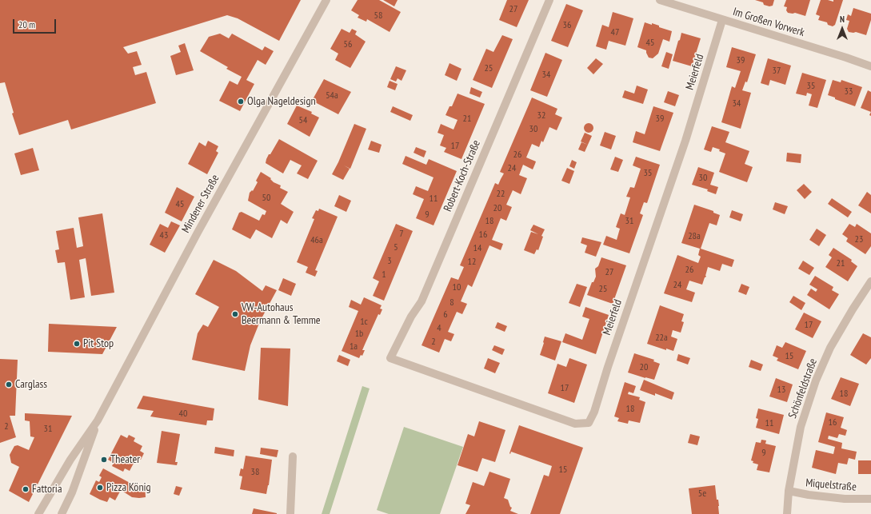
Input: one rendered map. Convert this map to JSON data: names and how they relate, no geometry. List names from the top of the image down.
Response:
{
  "streets": {
    "street": [
      "Im Großen Vorwerk",
      "Meierfeld",
      "Robert-Koch-Straße",
      "Mindener Straße",
      "Schönfeldstraße",
      "Miquelstraße"
    ]
  },
  "crossings": [
    ["Im Großen Vorwerk", "Meierfeld"],
    ["Meierfeld", "Robert-Koch-Straße"],
    ["Schönfeldstraße", "Miquelstraße"]
  ],
  "places": [
    "Olga Nageldesign",
    "VW-Autohaus Beermann & Temme",
    "Pit Stop",
    "Carglass",
    "Theater",
    "Pizza König",
    "Fattoria"
  ],
  "house_numbers": [
    "27",
    "58",
    "36",
    "47",
    "45",
    "56",
    "39",
    "25",
    "37",
    "34",
    "35",
    "33",
    "54a",
    "34",
    "32",
    "21",
    "39",
    "54",
    "30",
    "17",
    "26",
    "24",
    "35",
    "30",
    "22",
    "50",
    "11",
    "45",
    "20",
    "9",
    "18",
    "31",
    "7",
    "16",
    "43",
    "28a",
    "23",
    "46a",
    "5",
    "14",
    "3",
    "12",
    "21",
    "26",
    "27",
    "1",
    "24",
    "10",
    "25",
    "8",
    "6",
    "1c",
    "17",
    "4",
    "1b",
    "22a",
    "2",
    "1a",
    "15",
    "20",
    "17",
    "13",
    "18",
    "18",
    "40",
    "16",
    "11",
    "2",
    "31",
    "9",
    "15",
    "38",
    "5e"
  ],
  "scale_bar": "20 m",
  "north": "top"
}
